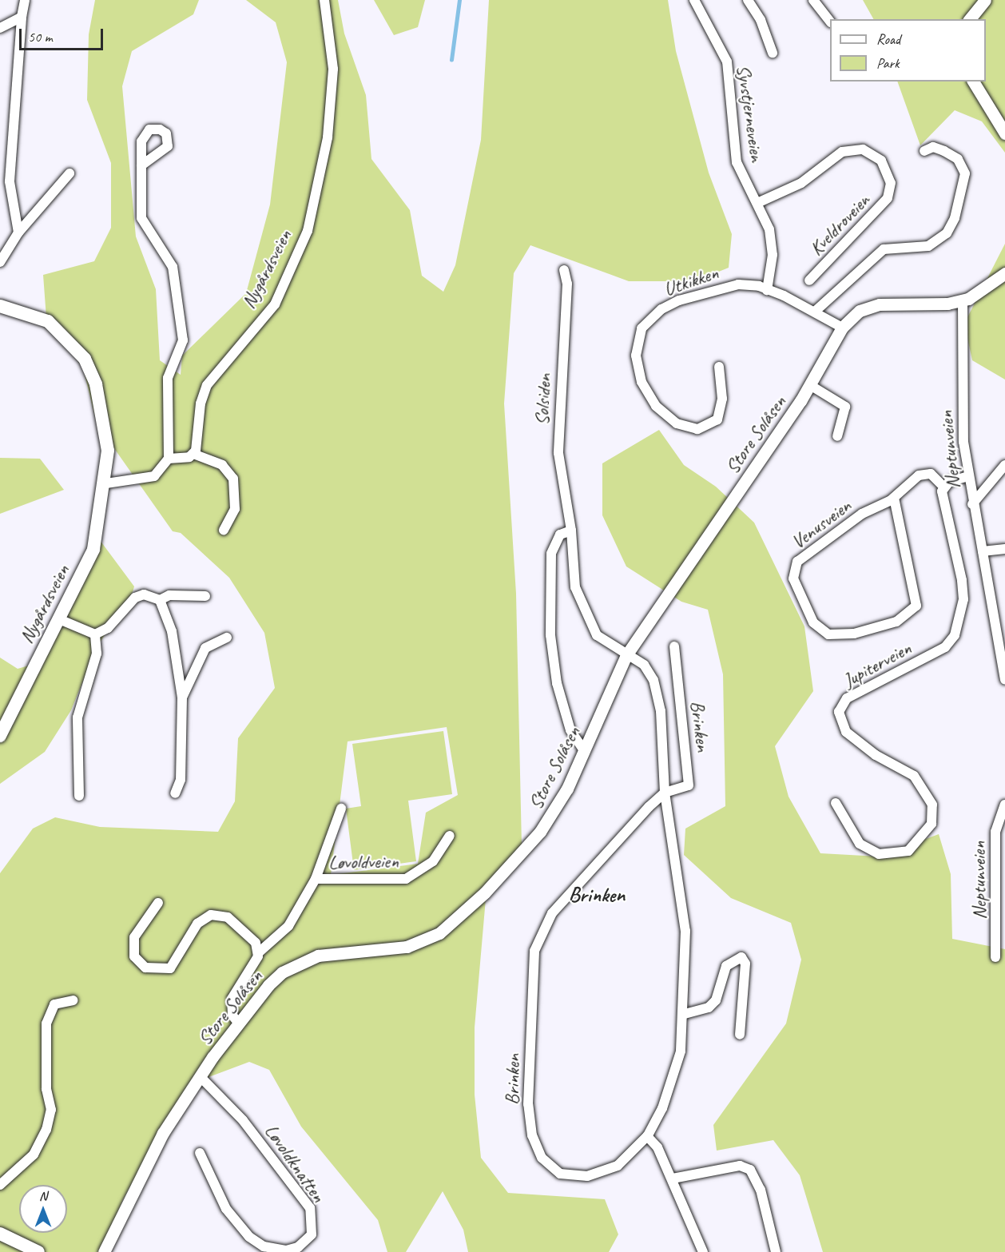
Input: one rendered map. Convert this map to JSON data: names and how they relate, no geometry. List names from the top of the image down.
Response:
{
  "streets": {
    "main road": ["Nygårdsveien"],
    "street": [
      "Syvstjerneveien",
      "Kveldroveien",
      "Utkikken",
      "Solsiden",
      "Store Solåsen",
      "Neptunveien",
      "Venusveien",
      "Jupiterveien",
      "Brinken",
      "Løvoldveien",
      "Løvoldknatten"
    ]
  },
  "crossings": [
    ["Syvstjerneveien", "Kveldroveien"],
    ["Syvstjerneveien", "Utkikken"],
    ["Utkikken", "Store Solåsen"],
    ["Solsiden", "Store Solåsen"],
    ["Solsiden", "Brinken"],
    ["Store Solåsen", "Neptunveien"],
    ["Store Solåsen", "Brinken"],
    ["Store Solåsen", "Løvoldveien"],
    ["Store Solåsen", "Løvoldknatten"],
    ["Venusveien", "Jupiterveien"]
  ],
  "districts": ["Brinken"],
  "legend": ["Road", "Park"],
  "scale_bar": "50 m",
  "north": "top"
}
